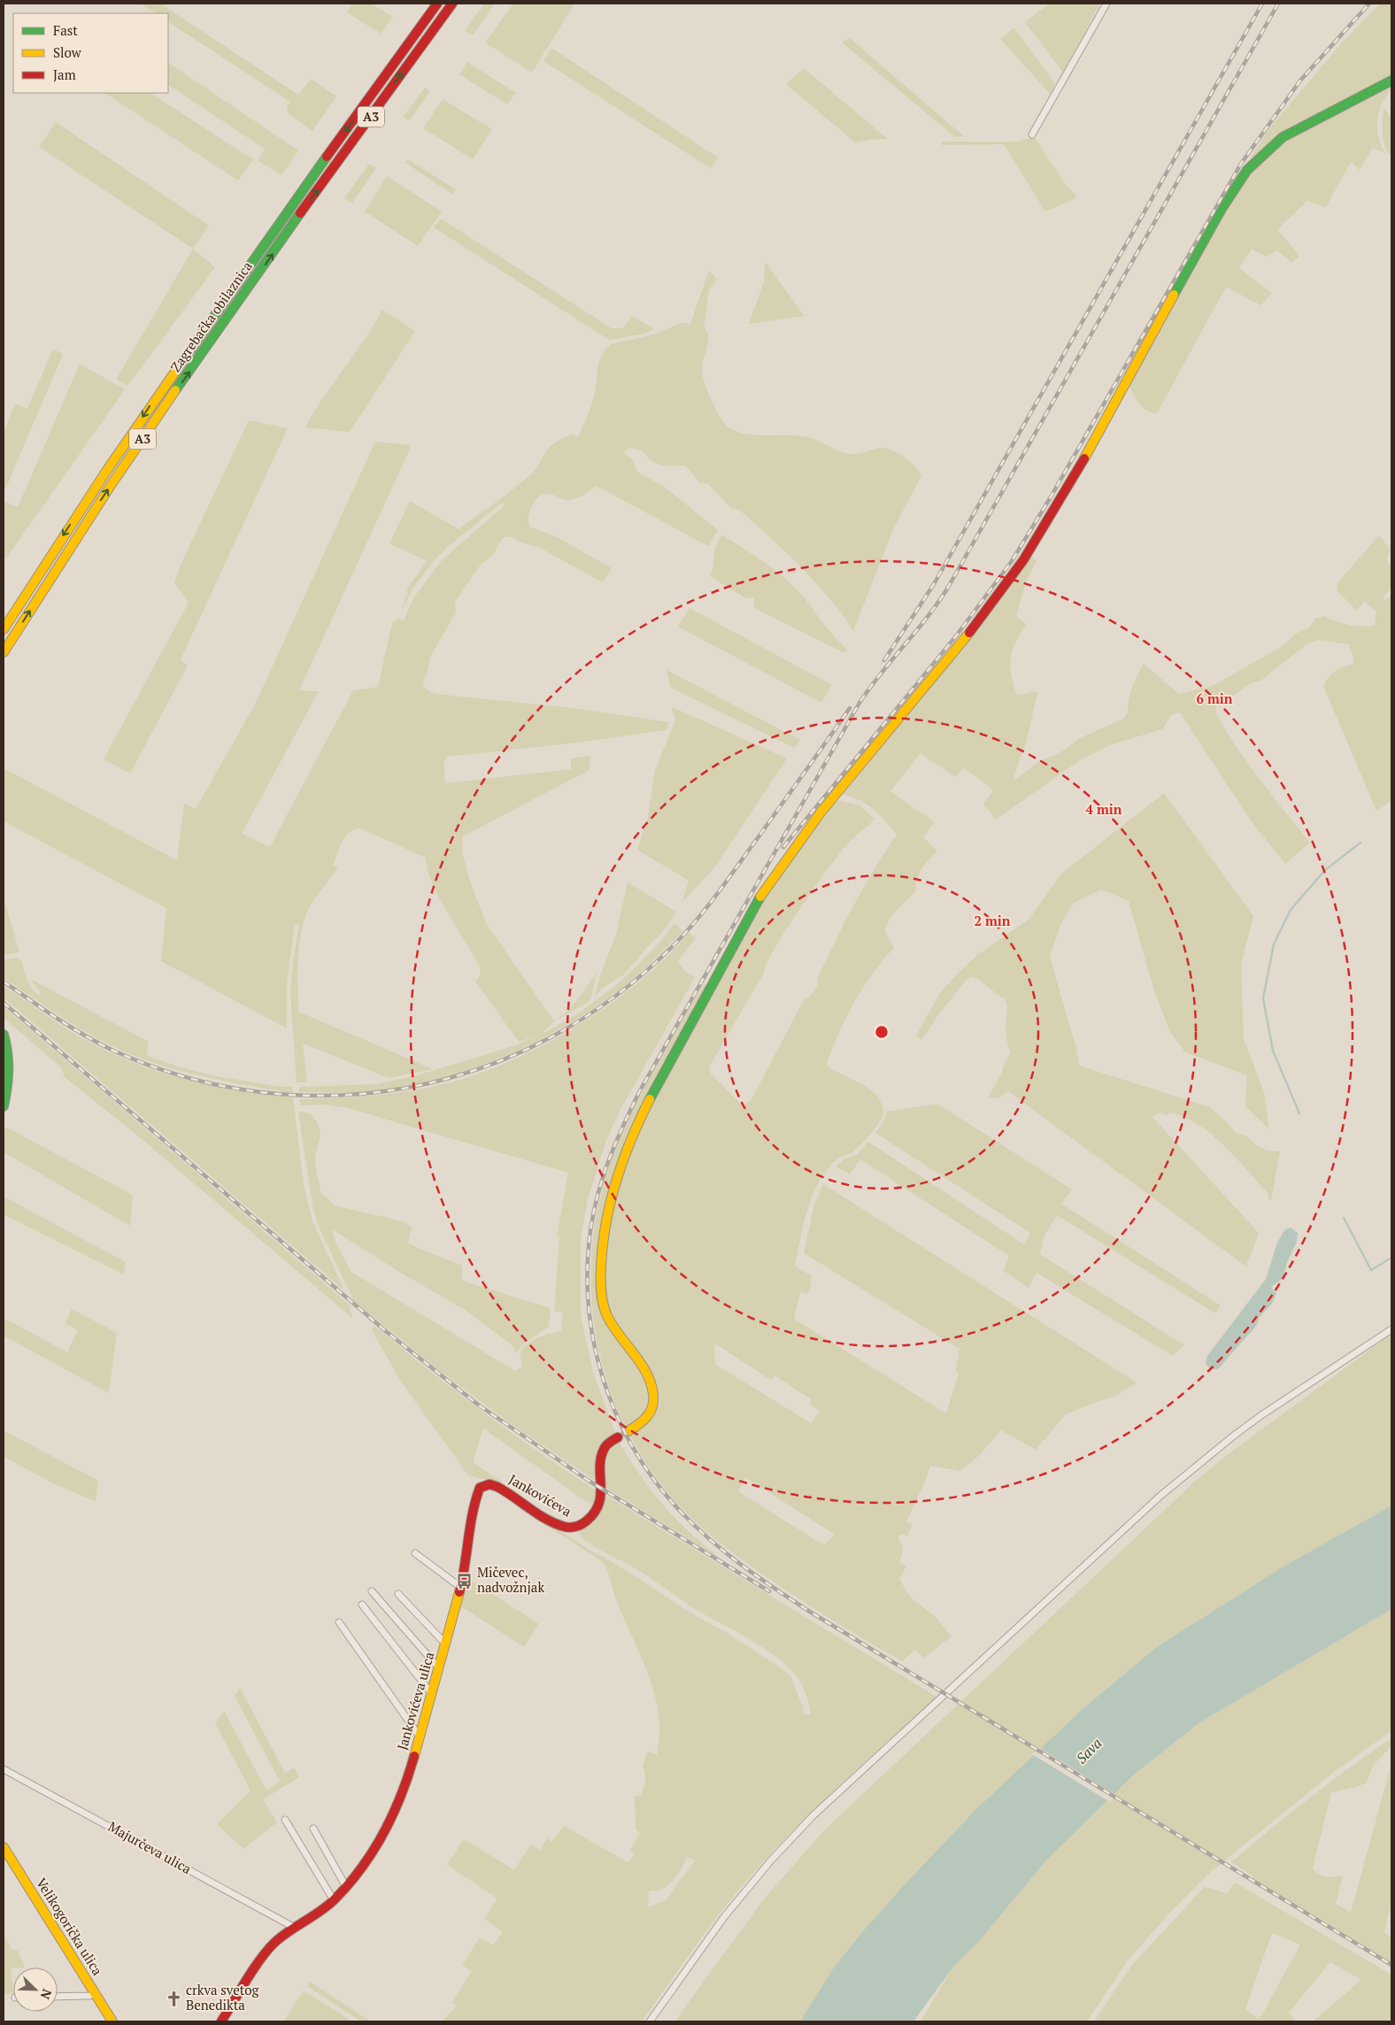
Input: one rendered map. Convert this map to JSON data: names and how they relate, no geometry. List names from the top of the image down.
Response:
{
  "streets": {
    "main road": [
      "A3",
      "Zagrebačka obilaznica",
      "Jankovićeva",
      "Jankovićeva ulica",
      "Velikogorička ulica"
    ],
    "street": ["Majurčeva ulica"]
  },
  "crossings": [
    ["Jankovićeva", "Jankovićeva ulica"],
    ["Jankovićeva ulica", "Majurčeva ulica"]
  ],
  "water": ["Sava"],
  "places": {
    "bus stop": ["Mičevec, nadvožnjak"],
    "church": ["crkva svetog Benedikta"]
  },
  "legend": ["Fast", "Slow", "Jam"],
  "north": "bottom right",
  "rings": ["6 min", "4 min", "2 min"]
}
